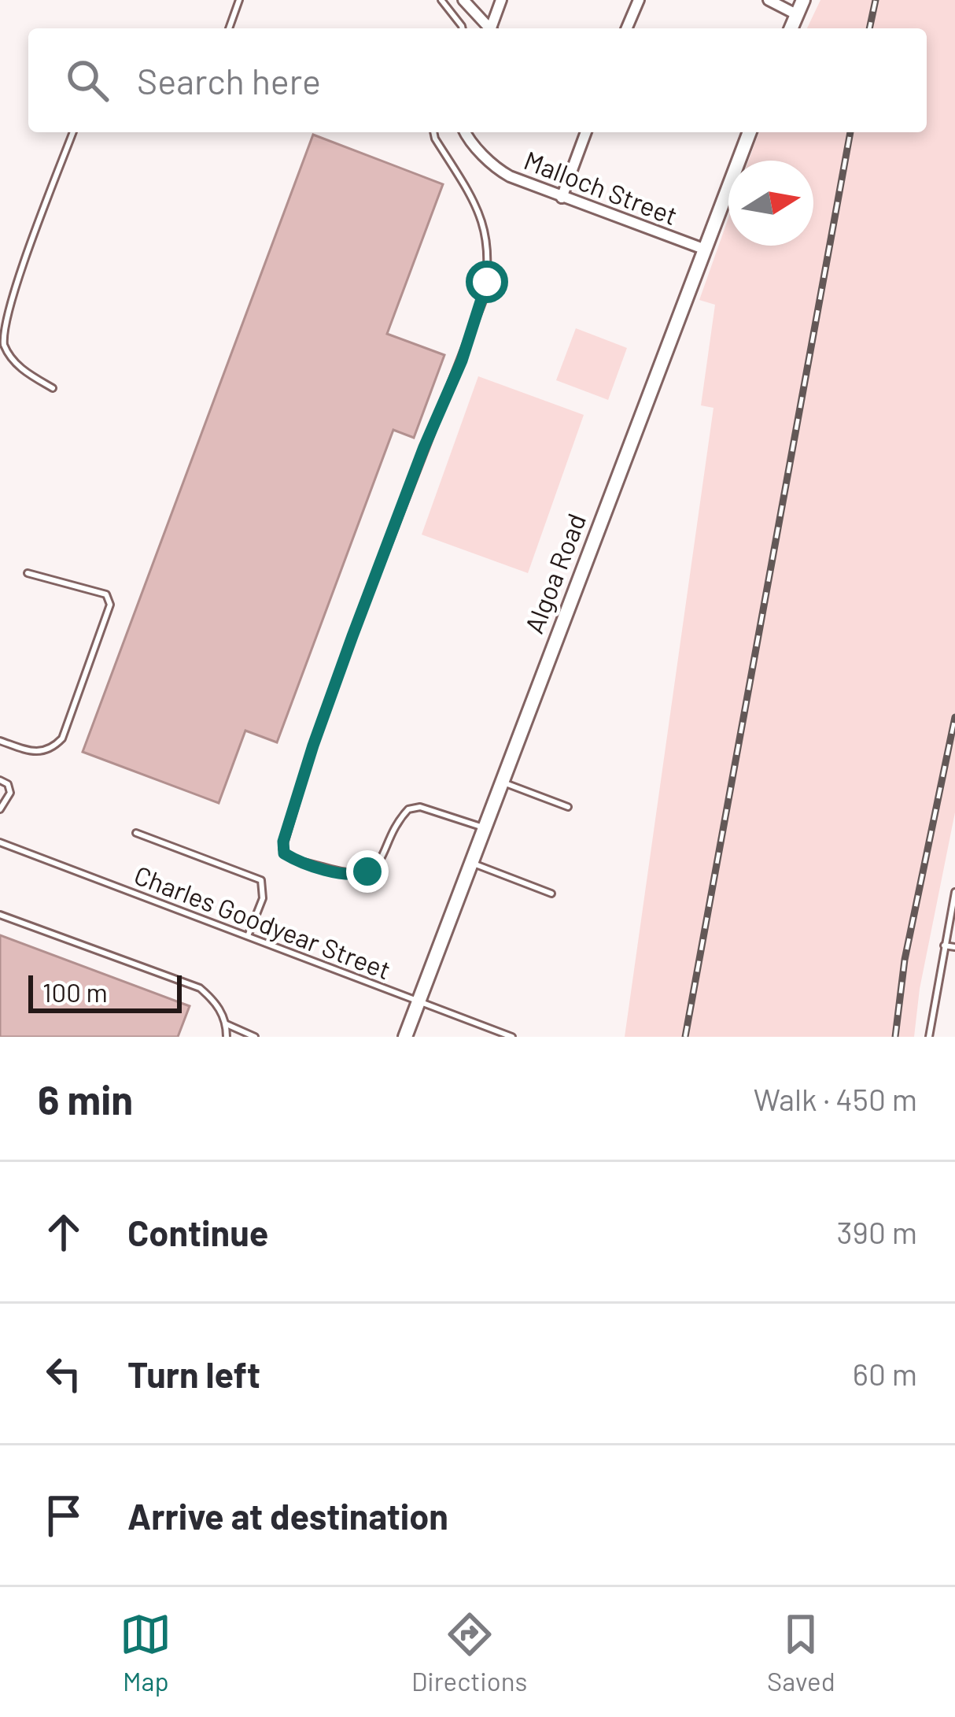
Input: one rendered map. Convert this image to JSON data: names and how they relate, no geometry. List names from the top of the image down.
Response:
{
  "streets": {
    "street": ["Malloch Street", "Algoa Road"],
    "lane": ["Charles Goodyear Street"]
  },
  "crossings": [
    ["Malloch Street", "Algoa Road"],
    ["Algoa Road", "Charles Goodyear Street"]
  ],
  "scale_bar": "100 m",
  "north": "right",
  "page": {
    "search": "Search here",
    "scale": "100 m",
    "heading": ["6 min", "Walk · 450 m"],
    "list": [
      ["Continue", "390 m"],
      ["Turn left", "60 m"],
      "Arrive at destination"
    ],
    "nav": ["Map", "Directions", "Saved"]
  }
}
